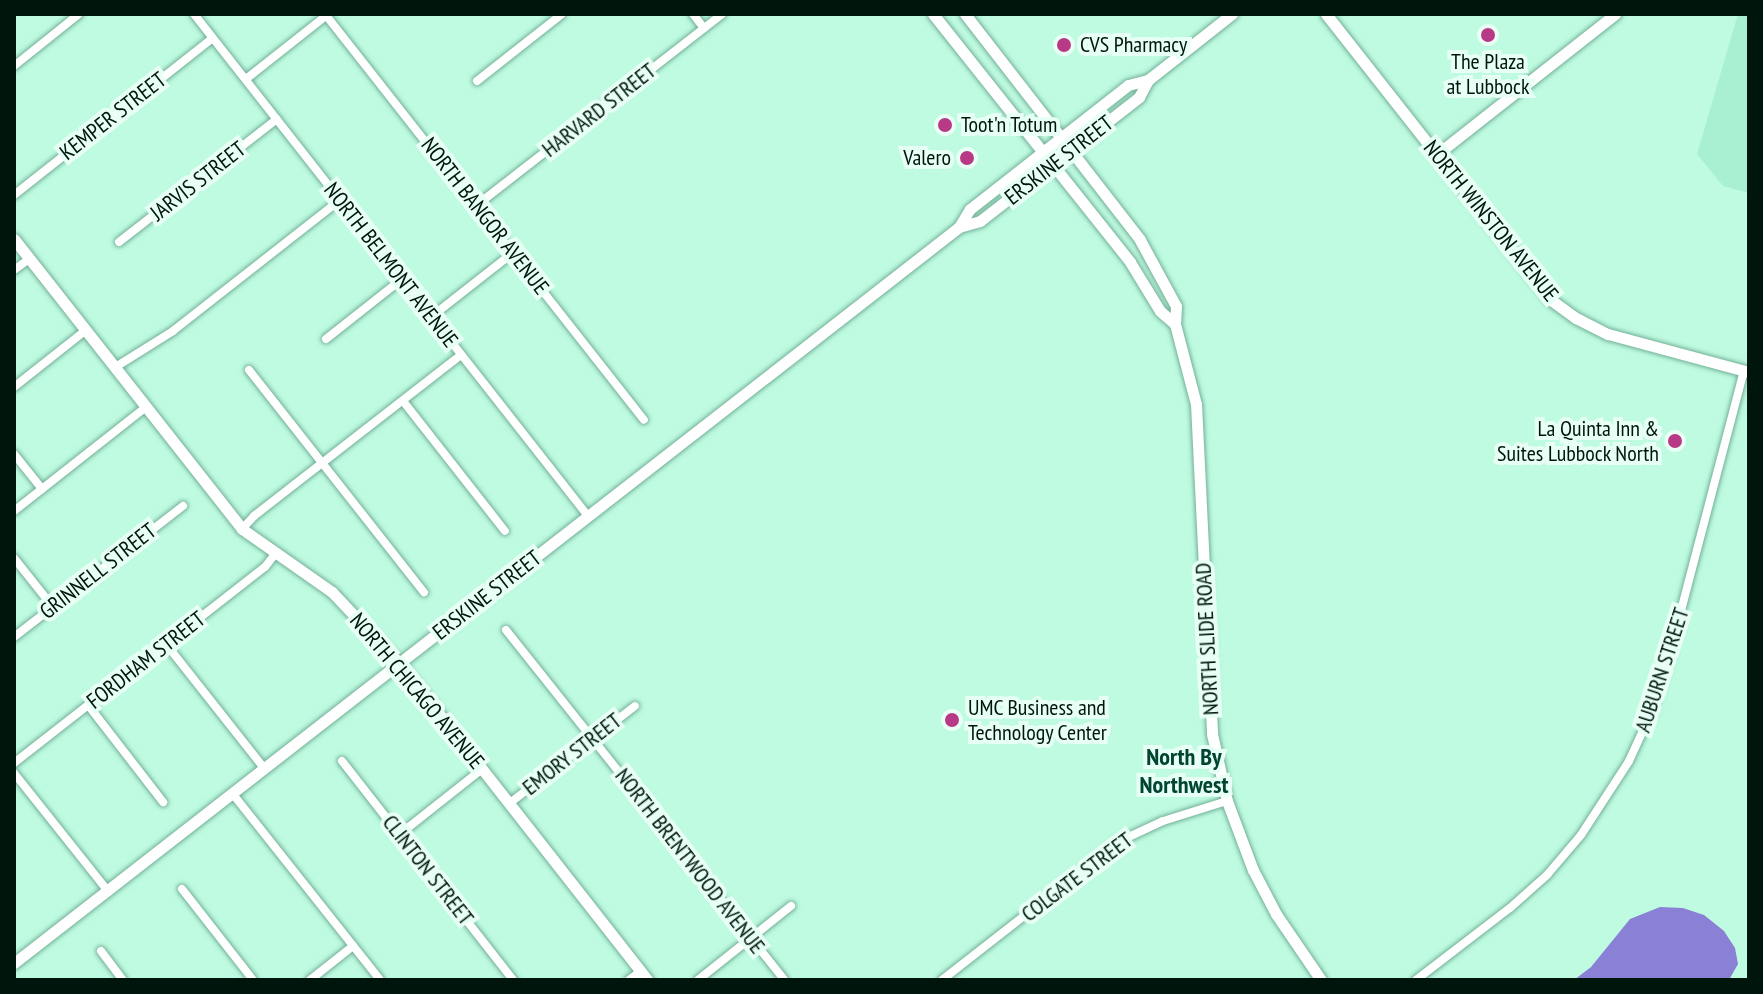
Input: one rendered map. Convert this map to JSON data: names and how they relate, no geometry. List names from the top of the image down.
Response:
{
  "streets": {
    "main road": [
      "ERSKINE STREET",
      "NORTH WINSTON AVENUE",
      "NORTH SLIDE ROAD",
      "NORTH CHICAGO AVENUE"
    ],
    "street": [
      "HARVARD STREET",
      "KEMPER STREET",
      "JARVIS STREET",
      "NORTH BANGOR AVENUE",
      "NORTH BELMONT AVENUE",
      "GRINNELL STREET",
      "FORDHAM STREET",
      "AUBURN STREET",
      "EMORY STREET",
      "NORTH BRENTWOOD AVENUE",
      "CLINTON STREET",
      "COLGATE STREET"
    ]
  },
  "crossings": [
    ["HARVARD STREET", "NORTH BANGOR AVENUE"],
    ["KEMPER STREET", "NORTH BELMONT AVENUE"],
    ["ERSKINE STREET", "NORTH BELMONT AVENUE"],
    ["ERSKINE STREET", "NORTH SLIDE ROAD"],
    ["ERSKINE STREET", "NORTH CHICAGO AVENUE"],
    ["JARVIS STREET", "NORTH BELMONT AVENUE"],
    ["NORTH WINSTON AVENUE", "AUBURN STREET"],
    ["NORTH SLIDE ROAD", "COLGATE STREET"],
    ["FORDHAM STREET", "NORTH CHICAGO AVENUE"],
    ["NORTH CHICAGO AVENUE", "EMORY STREET"],
    ["EMORY STREET", "NORTH BRENTWOOD AVENUE"]
  ],
  "districts": ["North By Northwest"],
  "places": [
    "The Plaza at Lubbock",
    "CVS Pharmacy",
    "Toot'n Totum",
    "Valero",
    "La Quinta Inn & Suites Lubbock North",
    "UMC Business and Technology Center"
  ]
}
